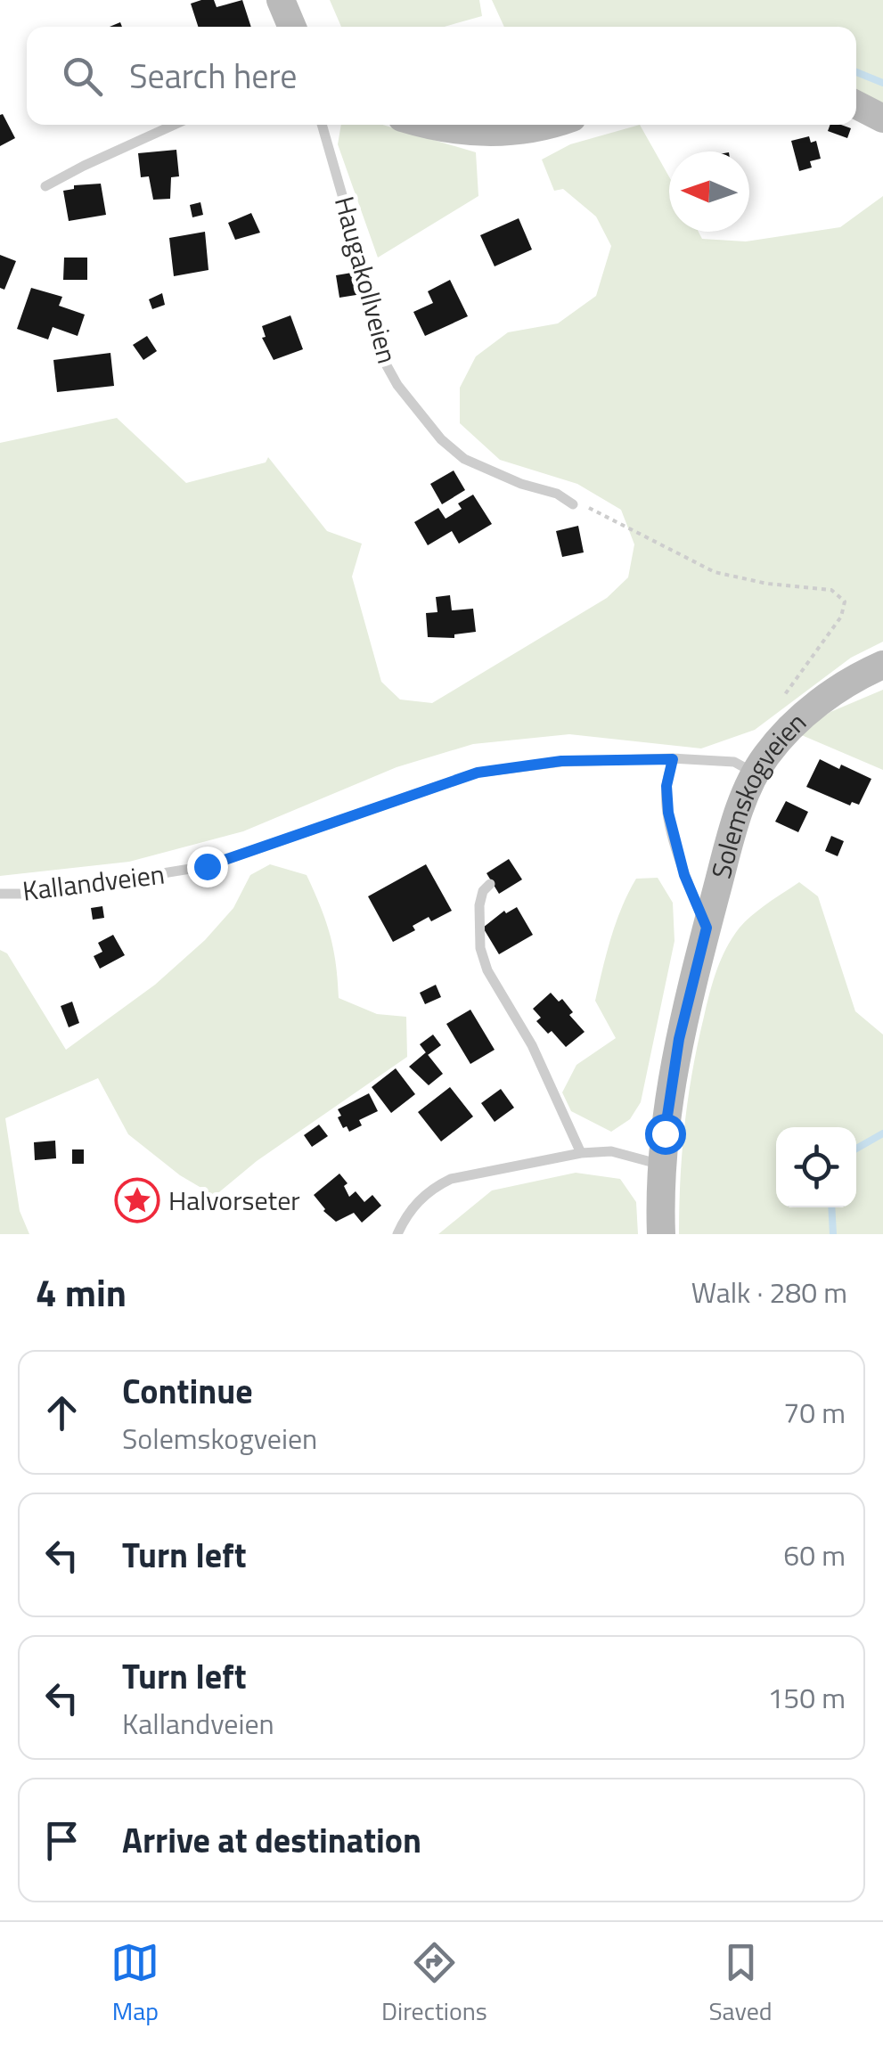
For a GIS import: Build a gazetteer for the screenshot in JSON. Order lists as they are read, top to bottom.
{
  "streets": {
    "street": ["Solemskogveien"],
    "lane": ["Haugakollveien", "Kallandveien"]
  },
  "crossings": [
    ["Solemskogveien", "Kallandveien"]
  ],
  "places": {
    "place": ["Halvorseter"]
  },
  "north": "left",
  "page": {
    "search": "Search here",
    "heading": ["4 min", "Walk · 280 m"],
    "list": [
      ["Continue", "Solemskogveien", "70 m"],
      ["Turn left", "60 m"],
      ["Turn left", "Kallandveien", "150 m"],
      "Arrive at destination"
    ],
    "nav": ["Map", "Directions", "Saved"]
  }
}
